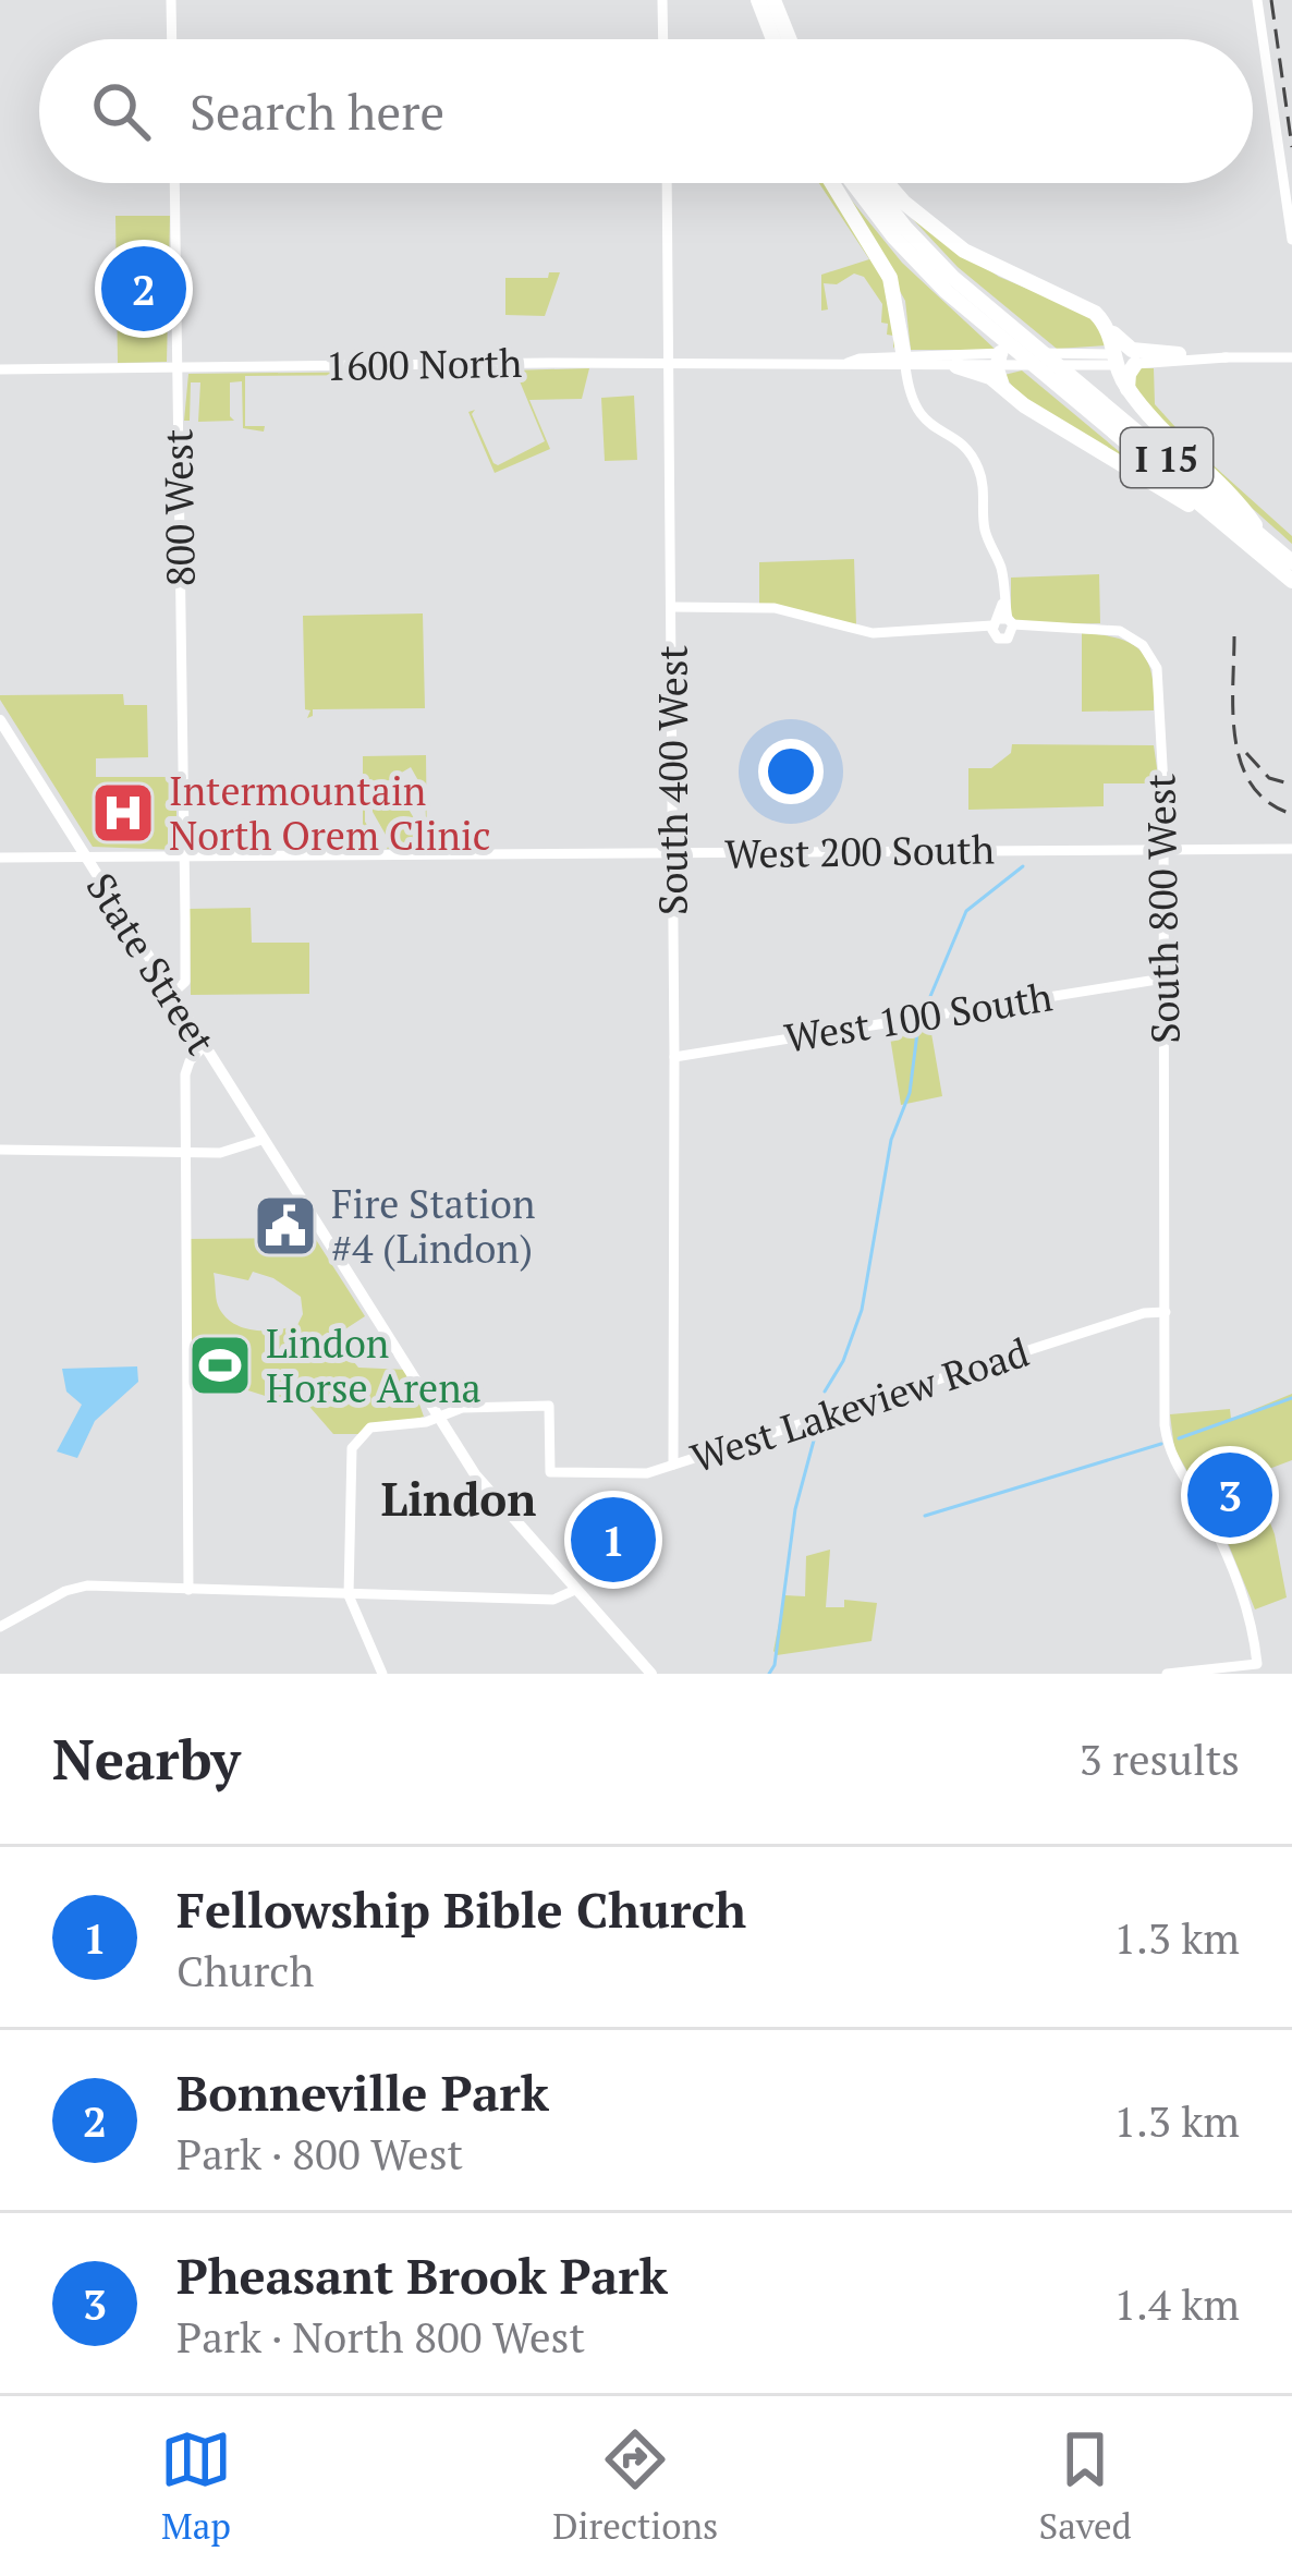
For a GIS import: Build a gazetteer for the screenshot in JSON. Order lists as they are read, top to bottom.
{
  "streets": {
    "highway": ["I 15"],
    "main road": ["State Street"],
    "street": [
      "1600 North",
      "800 West",
      "South 400 West",
      "West 200 South",
      "South 800 West",
      "West 100 South",
      "West Lakeview Road"
    ]
  },
  "crossings": [
    ["1600 North", "I 15"],
    ["1600 North", "800 West"],
    ["1600 North", "South 400 West"],
    ["800 West", "West 200 South"],
    ["800 West", "State Street"],
    ["South 400 West", "West 200 South"],
    ["South 400 West", "West 100 South"],
    ["South 400 West", "West Lakeview Road"],
    ["West 200 South", "South 800 West"],
    ["West 200 South", "State Street"],
    ["South 800 West", "West 100 South"],
    ["South 800 West", "West Lakeview Road"],
    ["State Street", "West Lakeview Road"]
  ],
  "districts": ["Lindon"],
  "places": {
    "hospital": ["Intermountain North Orem Clinic"],
    "public building": ["Fire Station #4 (Lindon)"],
    "sports": ["Lindon Horse Arena"]
  },
  "page": {
    "search": "Search here",
    "pins": ["2", "3", "1"],
    "heading": ["Nearby", "3 results"],
    "list": [
      {
        "mark": "1",
        "name": "Fellowship Bible Church",
        "note": "Church",
        "value": "1.3 km"
      },
      {
        "mark": "2",
        "name": "Bonneville Park",
        "note": "Park · 800 West",
        "value": "1.3 km"
      },
      {
        "mark": "3",
        "name": "Pheasant Brook Park",
        "note": "Park · North 800 West",
        "value": "1.4 km"
      }
    ],
    "nav": ["Map", "Directions", "Saved"]
  }
}
